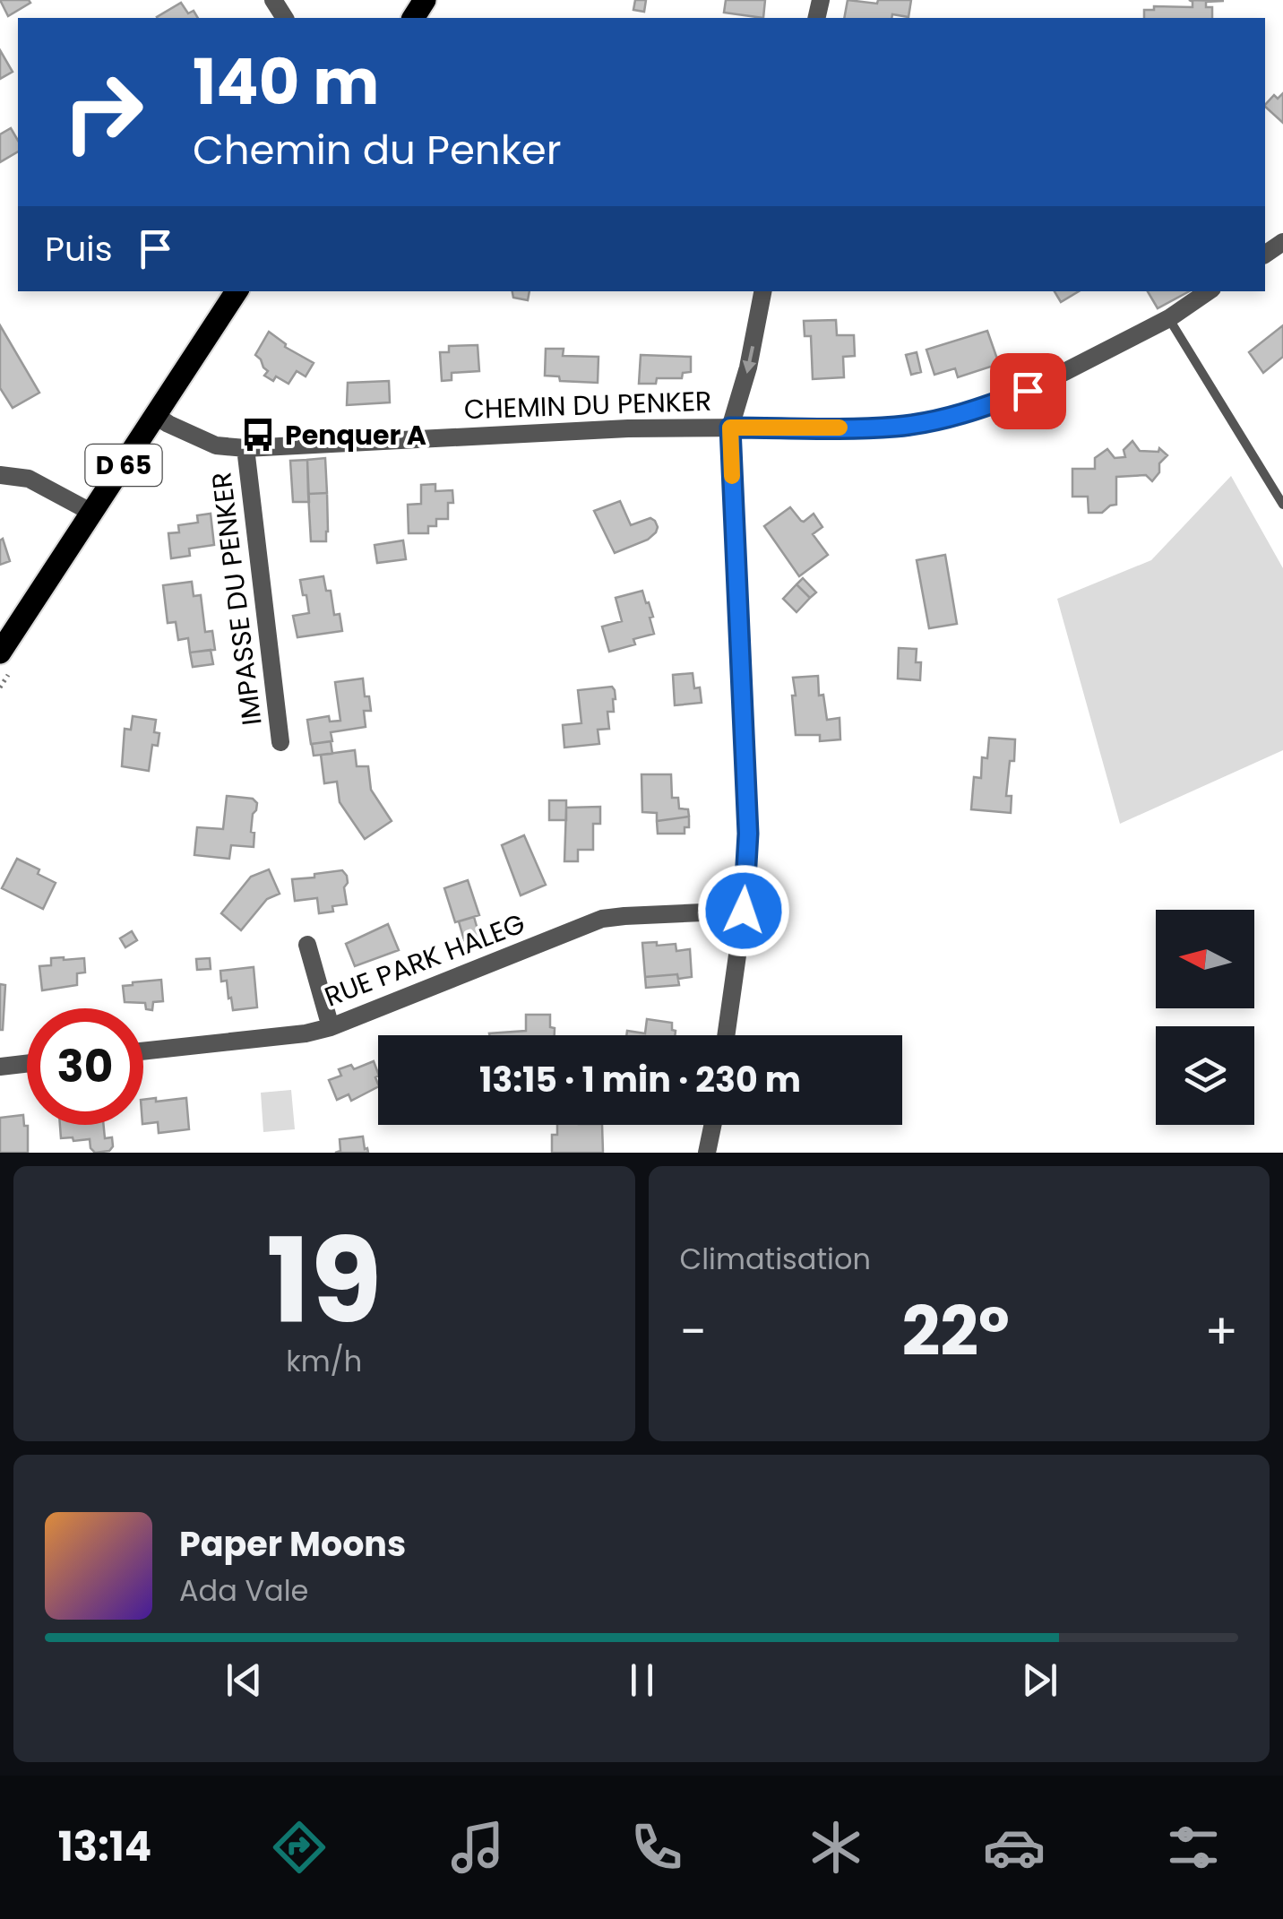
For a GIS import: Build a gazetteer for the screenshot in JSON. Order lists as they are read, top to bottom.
{
  "streets": {
    "main road": ["D 65"],
    "street": ["CHEMIN DU PENKER", "IMPASSE DU PENKER", "RUE PARK HALEG"]
  },
  "crossings": [
    ["CHEMIN DU PENKER", "D 65"],
    ["CHEMIN DU PENKER", "IMPASSE DU PENKER"]
  ],
  "places": {
    "bus stop": ["Penquer A"]
  },
  "north": "left",
  "page": {
    "turn": ["140 m", "Chemin du Penker"],
    "then": "Puis",
    "limit": "30",
    "trip": "13:15 · 1 min · 230 m",
    "tile": [
      ["19", "km/h"],
      "Climatisation"
    ],
    "heat": ["−", "22°", "+"],
    "song": ["Paper Moons", "Ada Vale"],
    "tabs": "13:14"
  }
}
